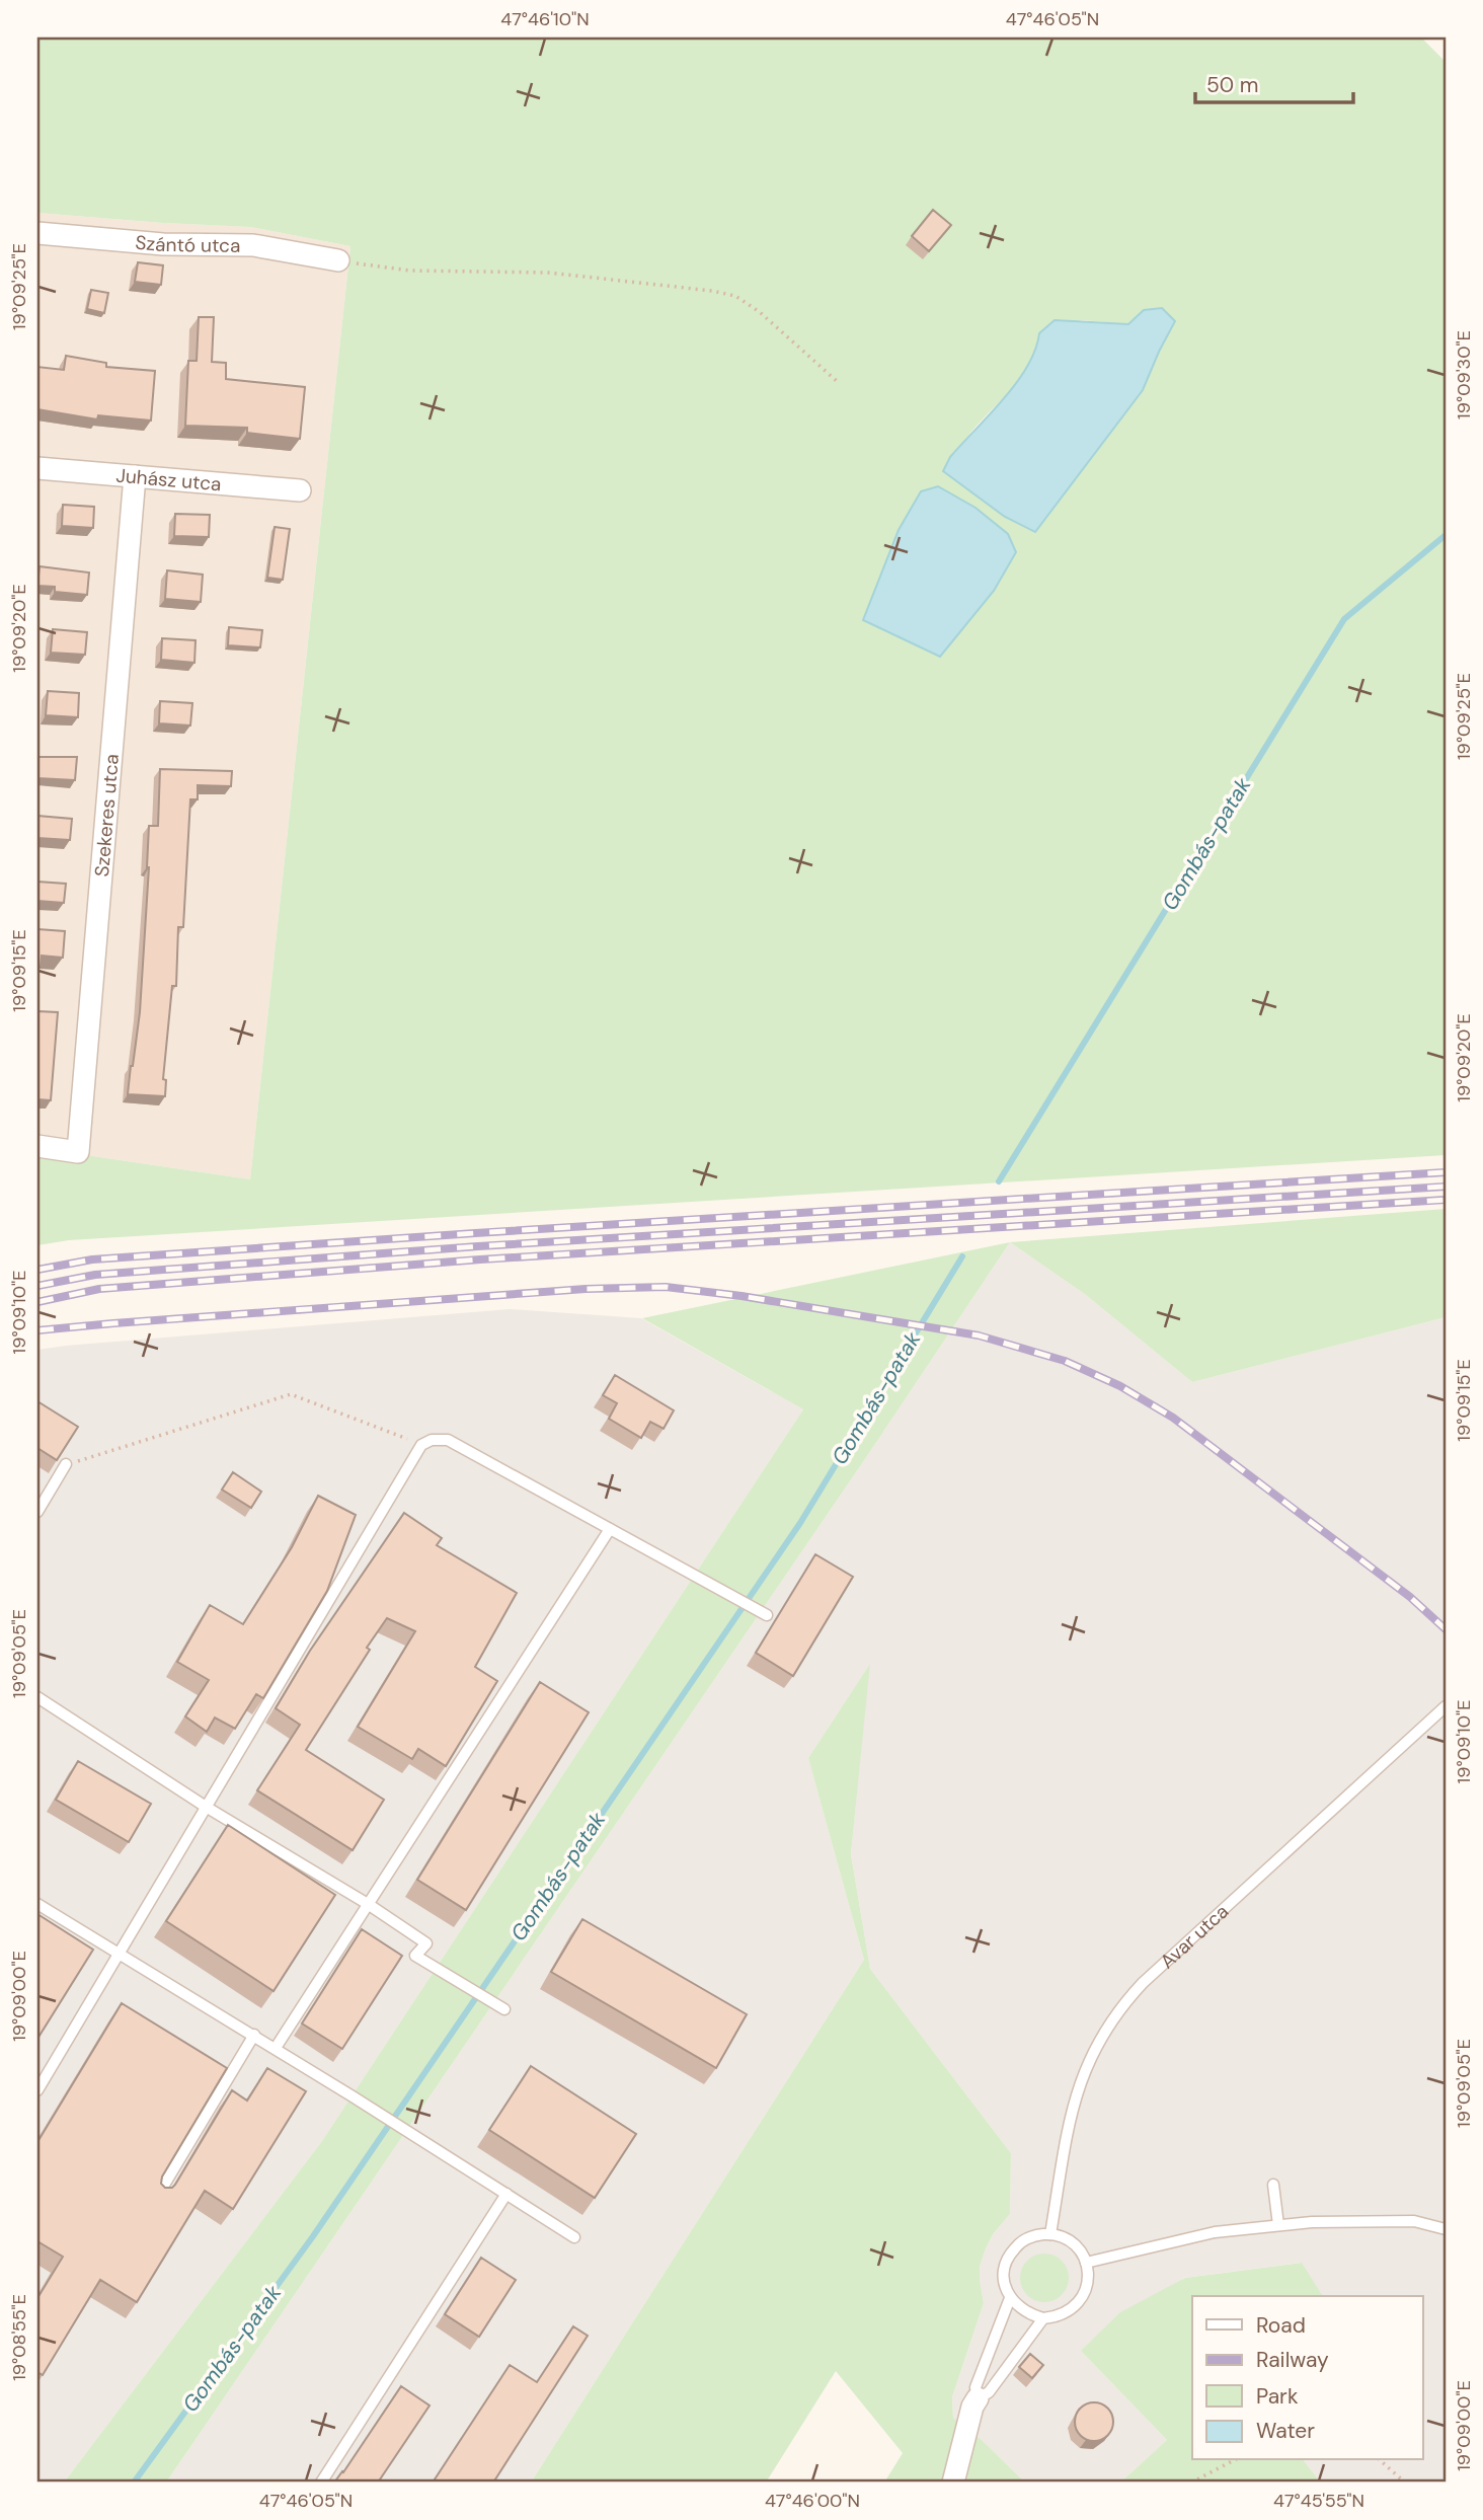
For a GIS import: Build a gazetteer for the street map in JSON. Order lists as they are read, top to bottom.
{
  "streets": {
    "street": ["Szántó utca", "Juhász utca", "Szekeres utca"],
    "lane": ["Avar utca"]
  },
  "crossings": [
    ["Juhász utca", "Szekeres utca"]
  ],
  "water": ["Gombás-patak"],
  "legend": [
    "Road",
    "Railway",
    "Park",
    "Water"
  ],
  "scale_bar": "50 m",
  "coordinates": [
    "47°46'10\"N",
    "47°46'05\"N",
    "19°09'25\"E",
    "19°09'30\"E",
    "19°09'20\"E",
    "19°09'15\"E",
    "19°09'10\"E",
    "19°09'05\"E",
    "19°09'00\"E",
    "19°08'55\"E",
    "47°46'00\"N",
    "47°45'55\"N"
  ]
}
